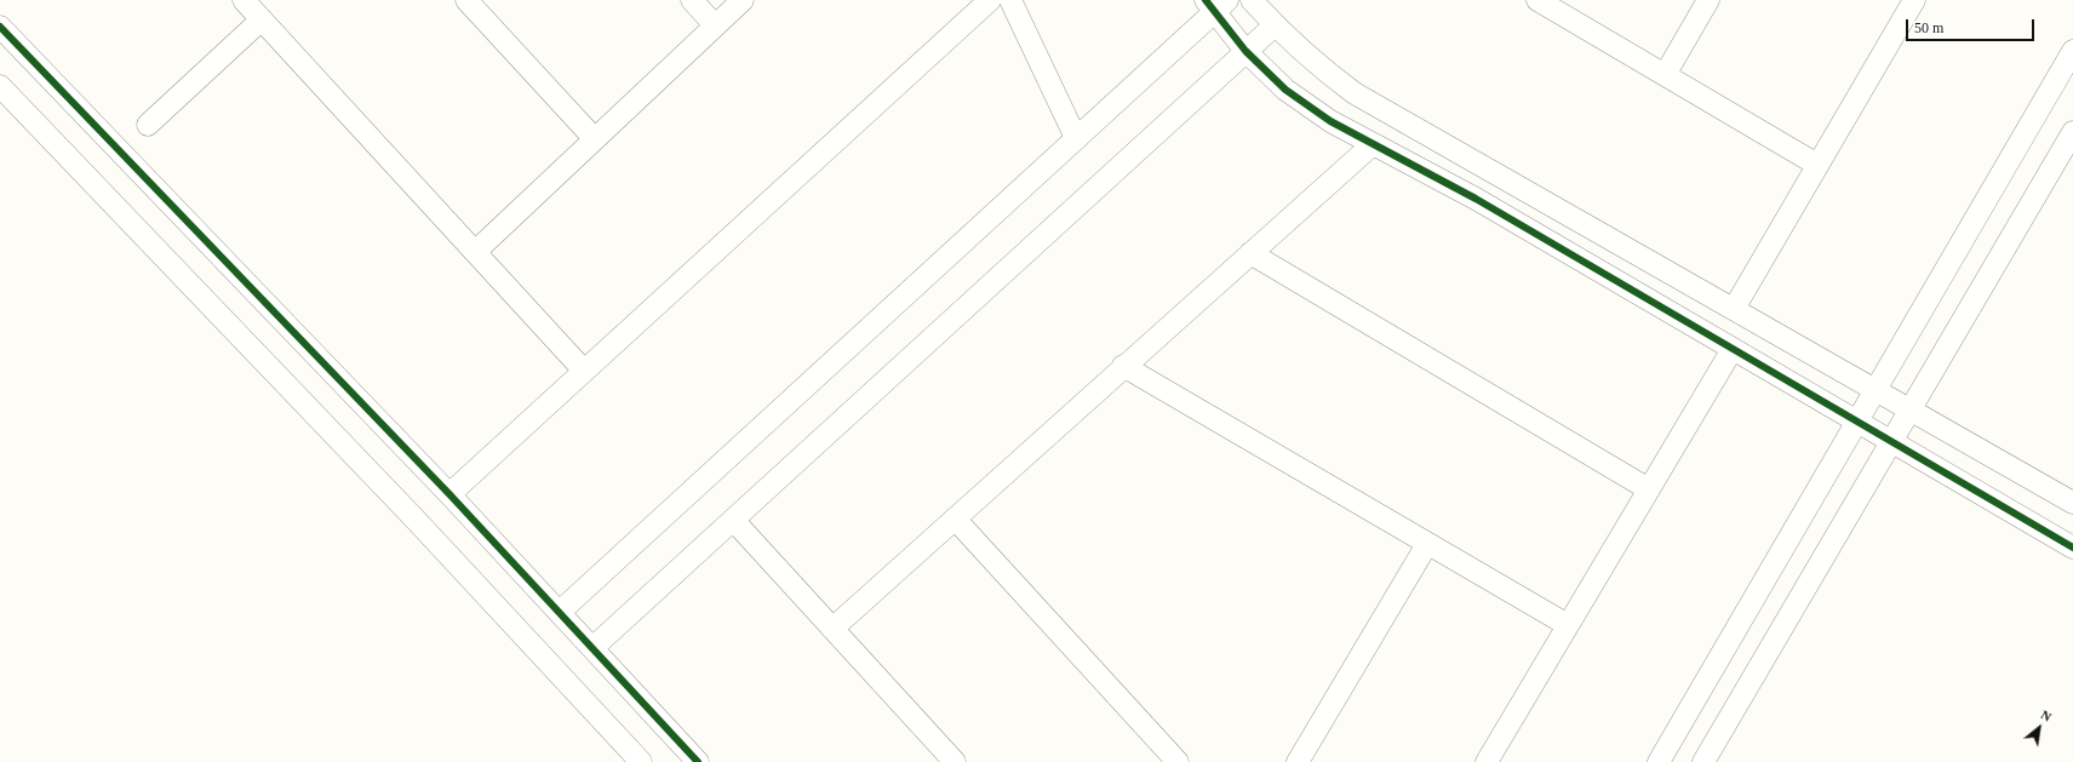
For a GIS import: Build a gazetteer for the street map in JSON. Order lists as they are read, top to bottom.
{
  "scale_bar": "50 m",
  "north": "top right"
}
